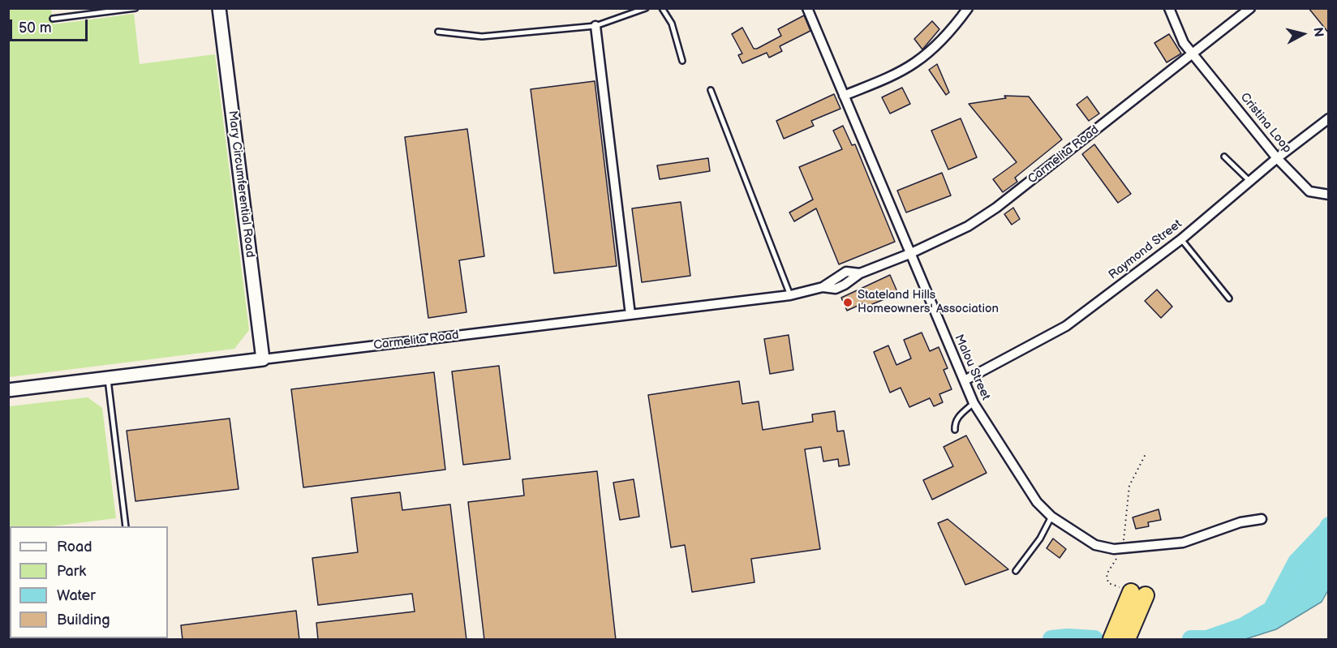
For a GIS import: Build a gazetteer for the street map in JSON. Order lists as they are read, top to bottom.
{
  "streets": {
    "street": [
      "Cristina Loop",
      "Carmelita Road",
      "Mary Circumferential Road",
      "Raymond Street",
      "Malou Street"
    ]
  },
  "crossings": [
    ["Cristina Loop", "Carmelita Road"],
    ["Cristina Loop", "Raymond Street"],
    ["Carmelita Road", "Mary Circumferential Road"],
    ["Carmelita Road", "Malou Street"],
    ["Raymond Street", "Malou Street"]
  ],
  "places": ["Stateland Hills Homeowners' Association"],
  "legend": [
    "Road",
    "Park",
    "Water",
    "Building"
  ],
  "scale_bar": "50 m",
  "north": "right"
}
